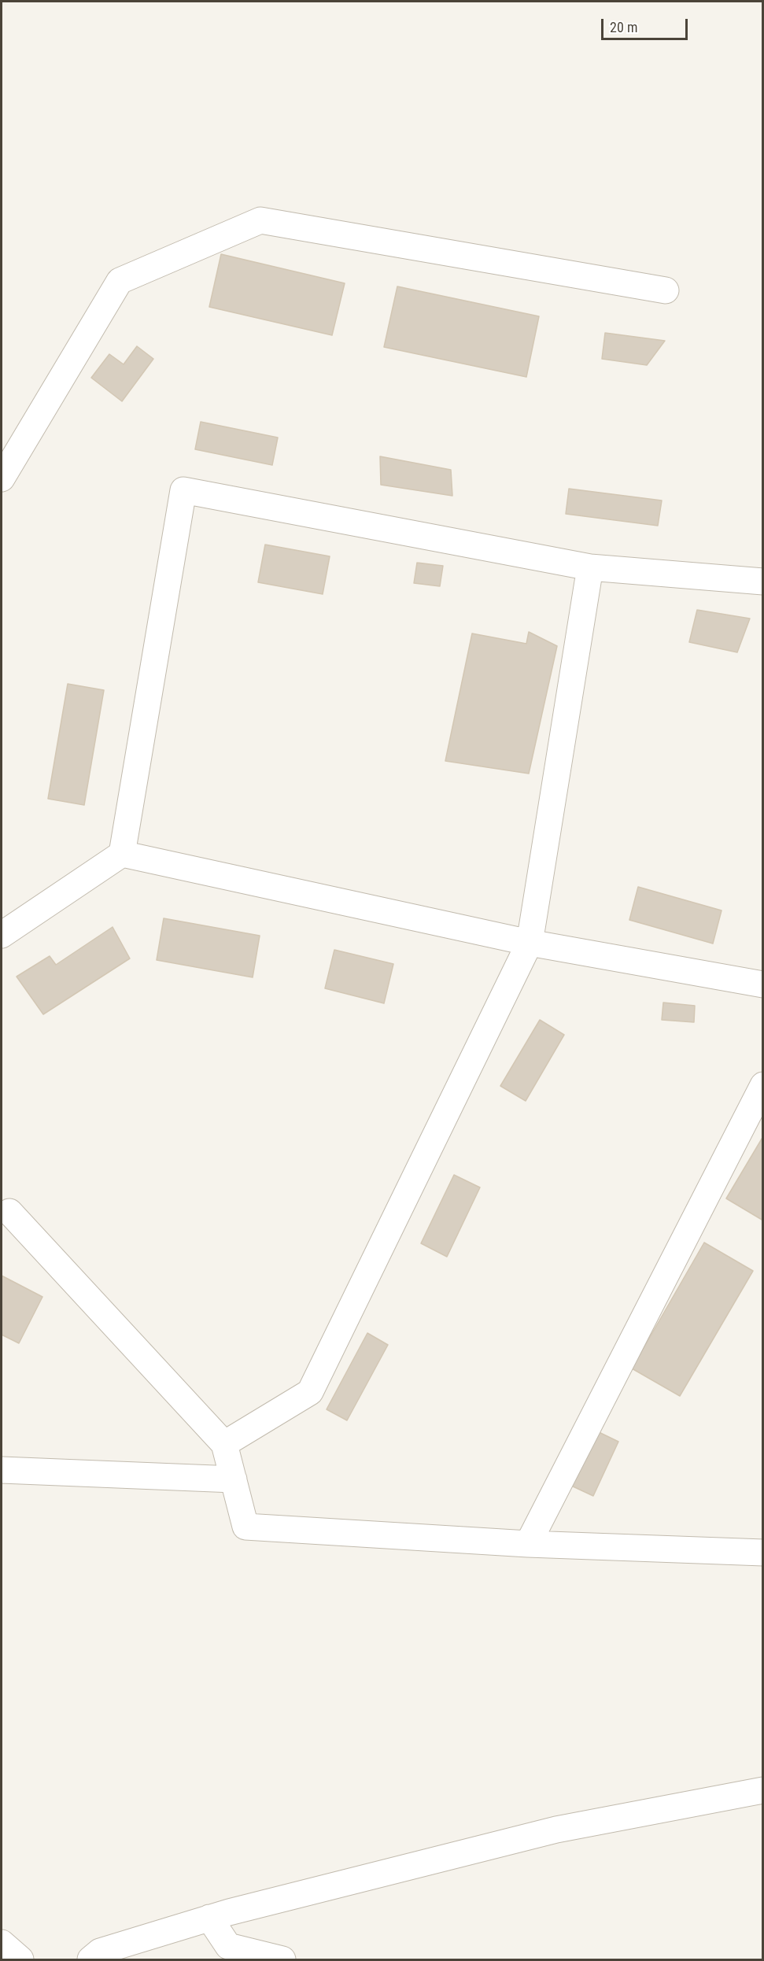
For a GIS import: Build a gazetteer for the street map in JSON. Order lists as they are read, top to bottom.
{
  "scale_bar": "20 m"
}
